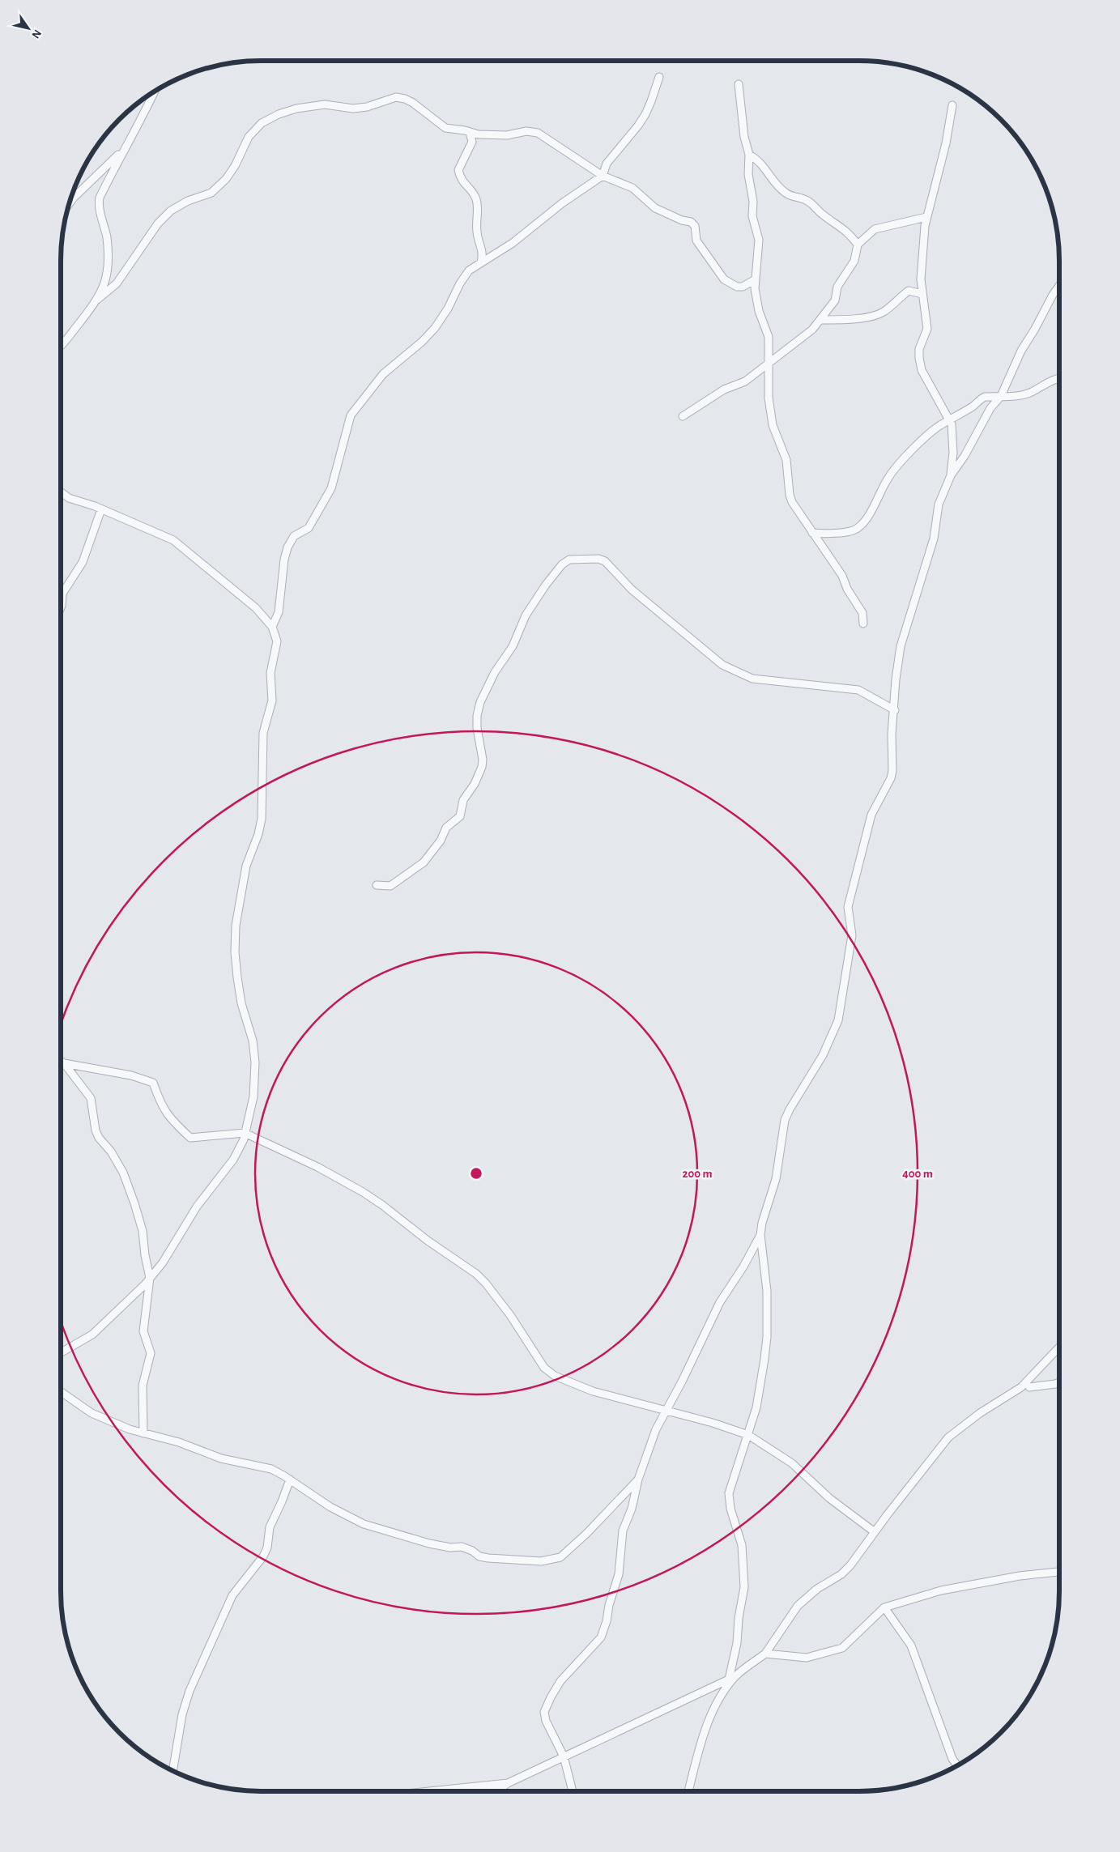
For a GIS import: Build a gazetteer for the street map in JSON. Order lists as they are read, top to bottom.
{
  "north": "bottom right",
  "rings": ["200 m", "400 m"]
}
